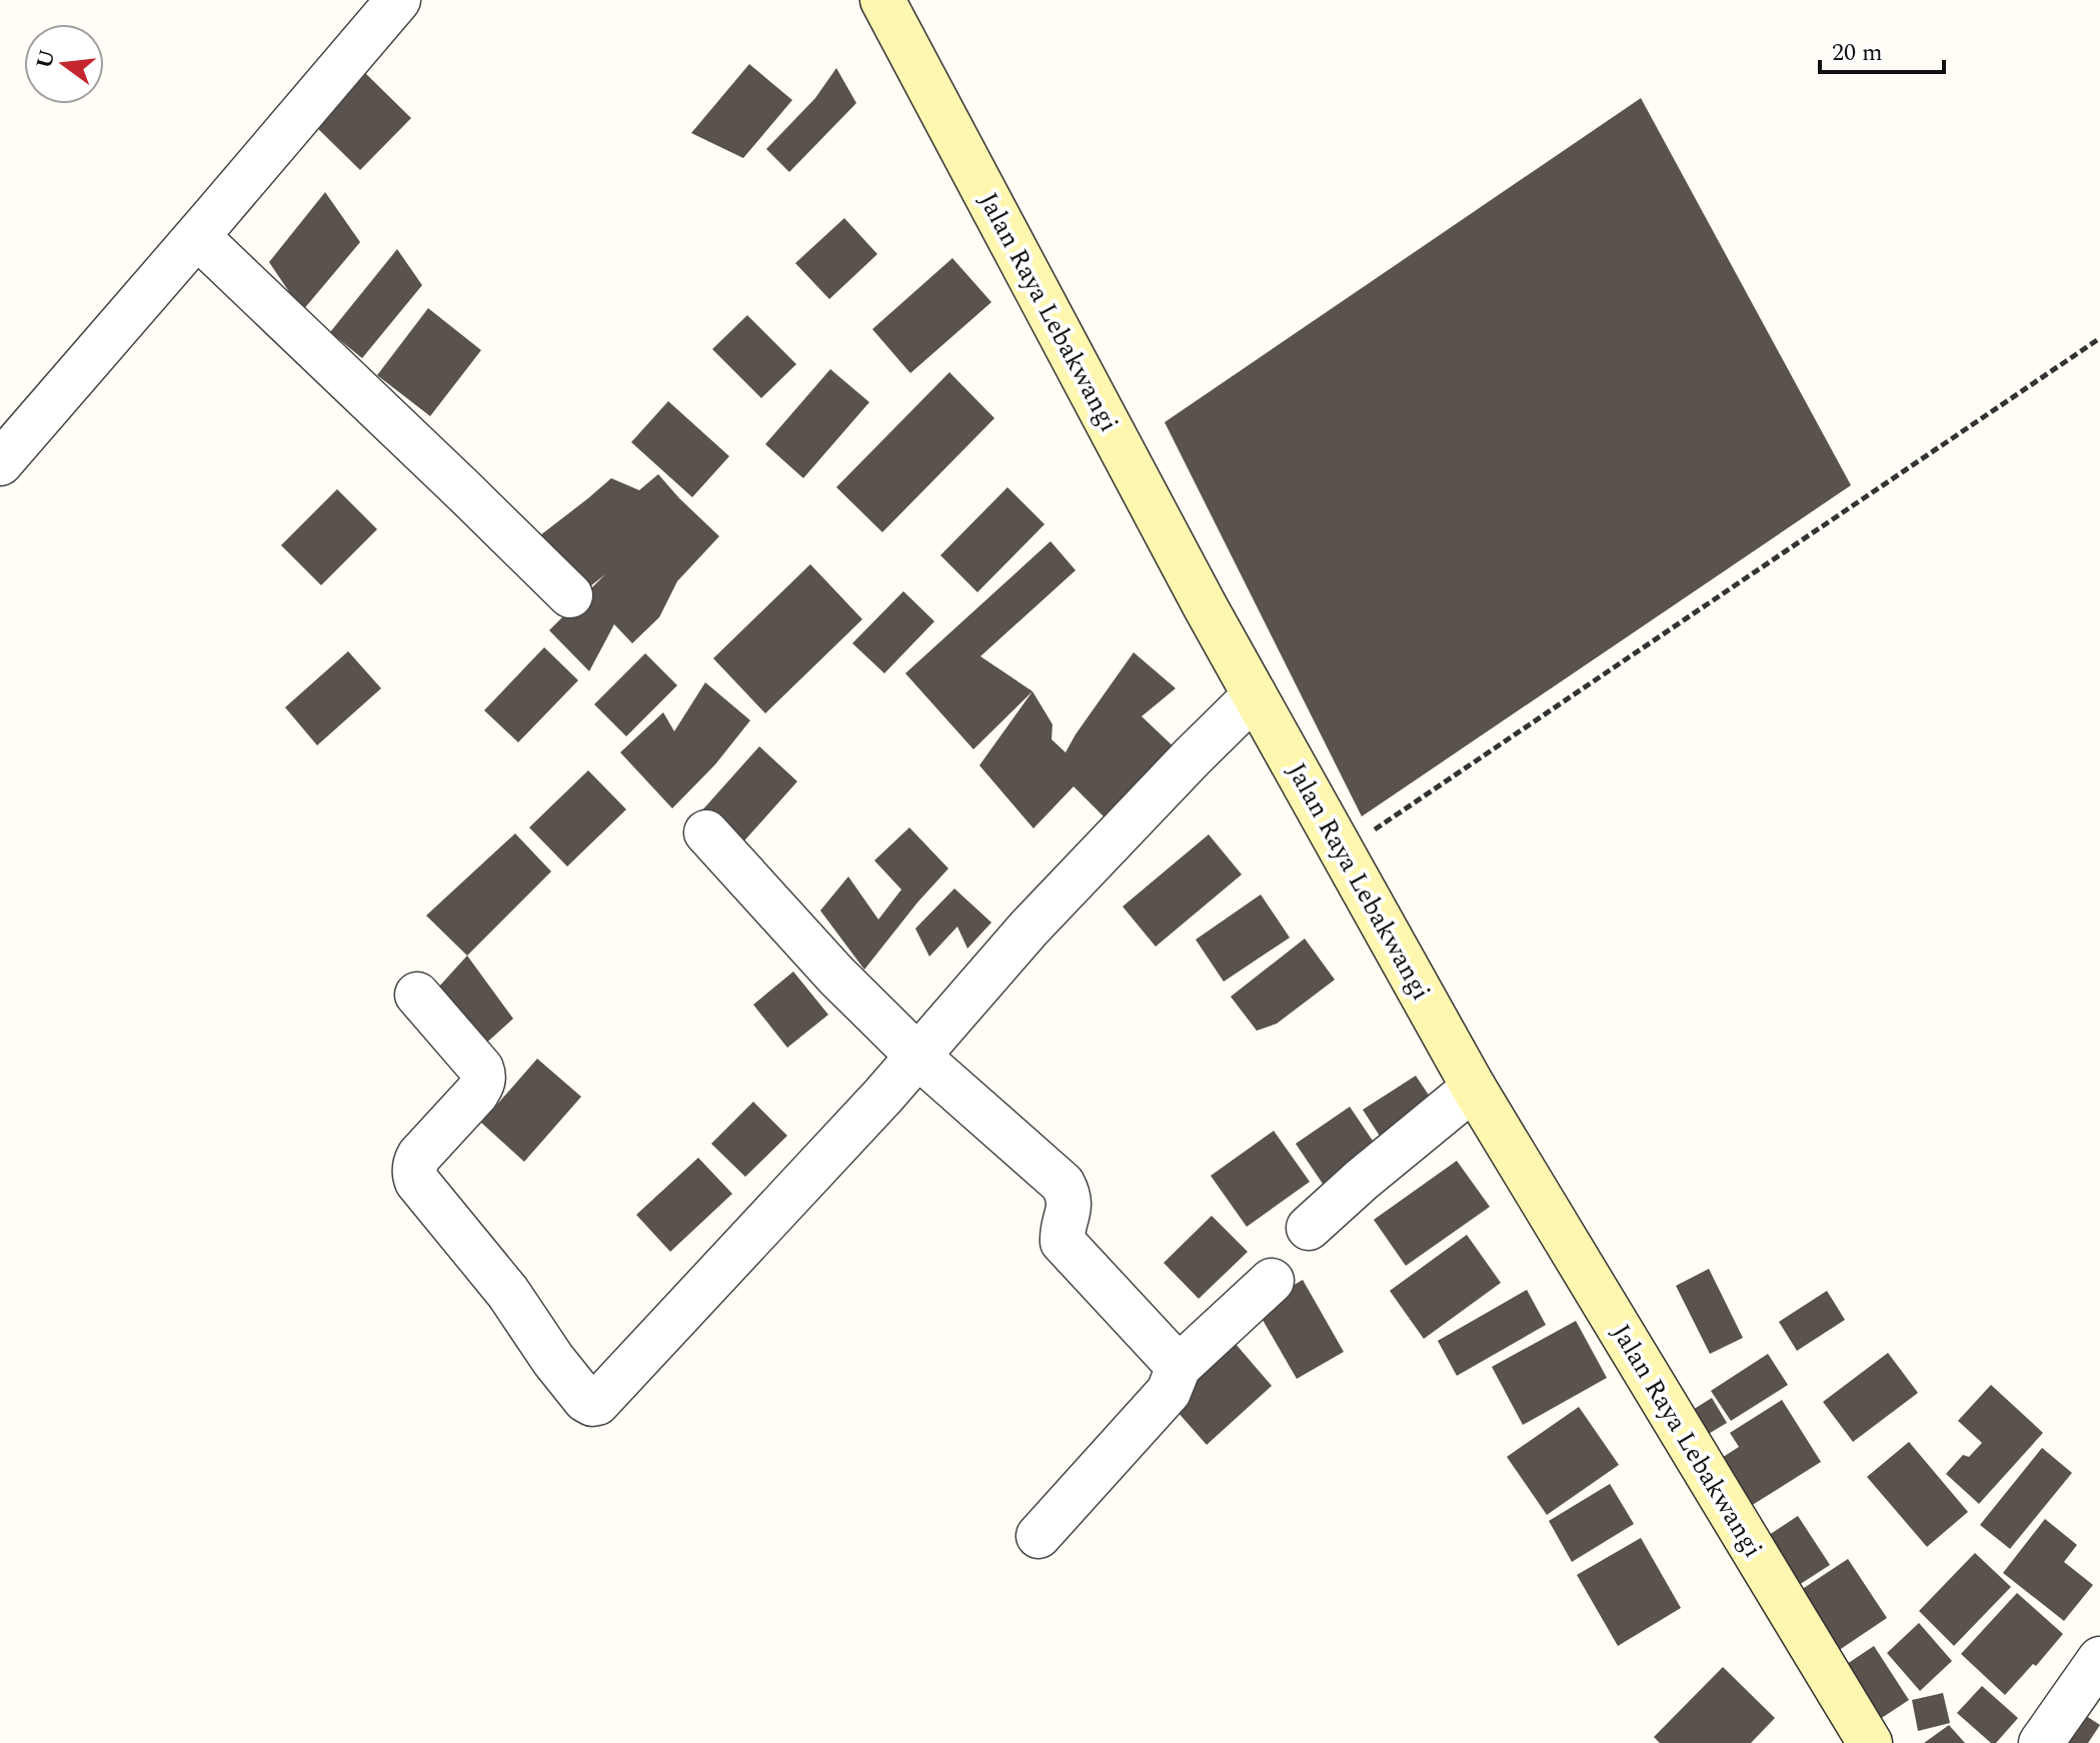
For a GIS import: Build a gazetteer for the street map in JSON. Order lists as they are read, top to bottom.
{
  "streets": {
    "main road": ["Jalan Raya Lebakwangi"]
  },
  "scale_bar": "20 m",
  "north": "left"
}
